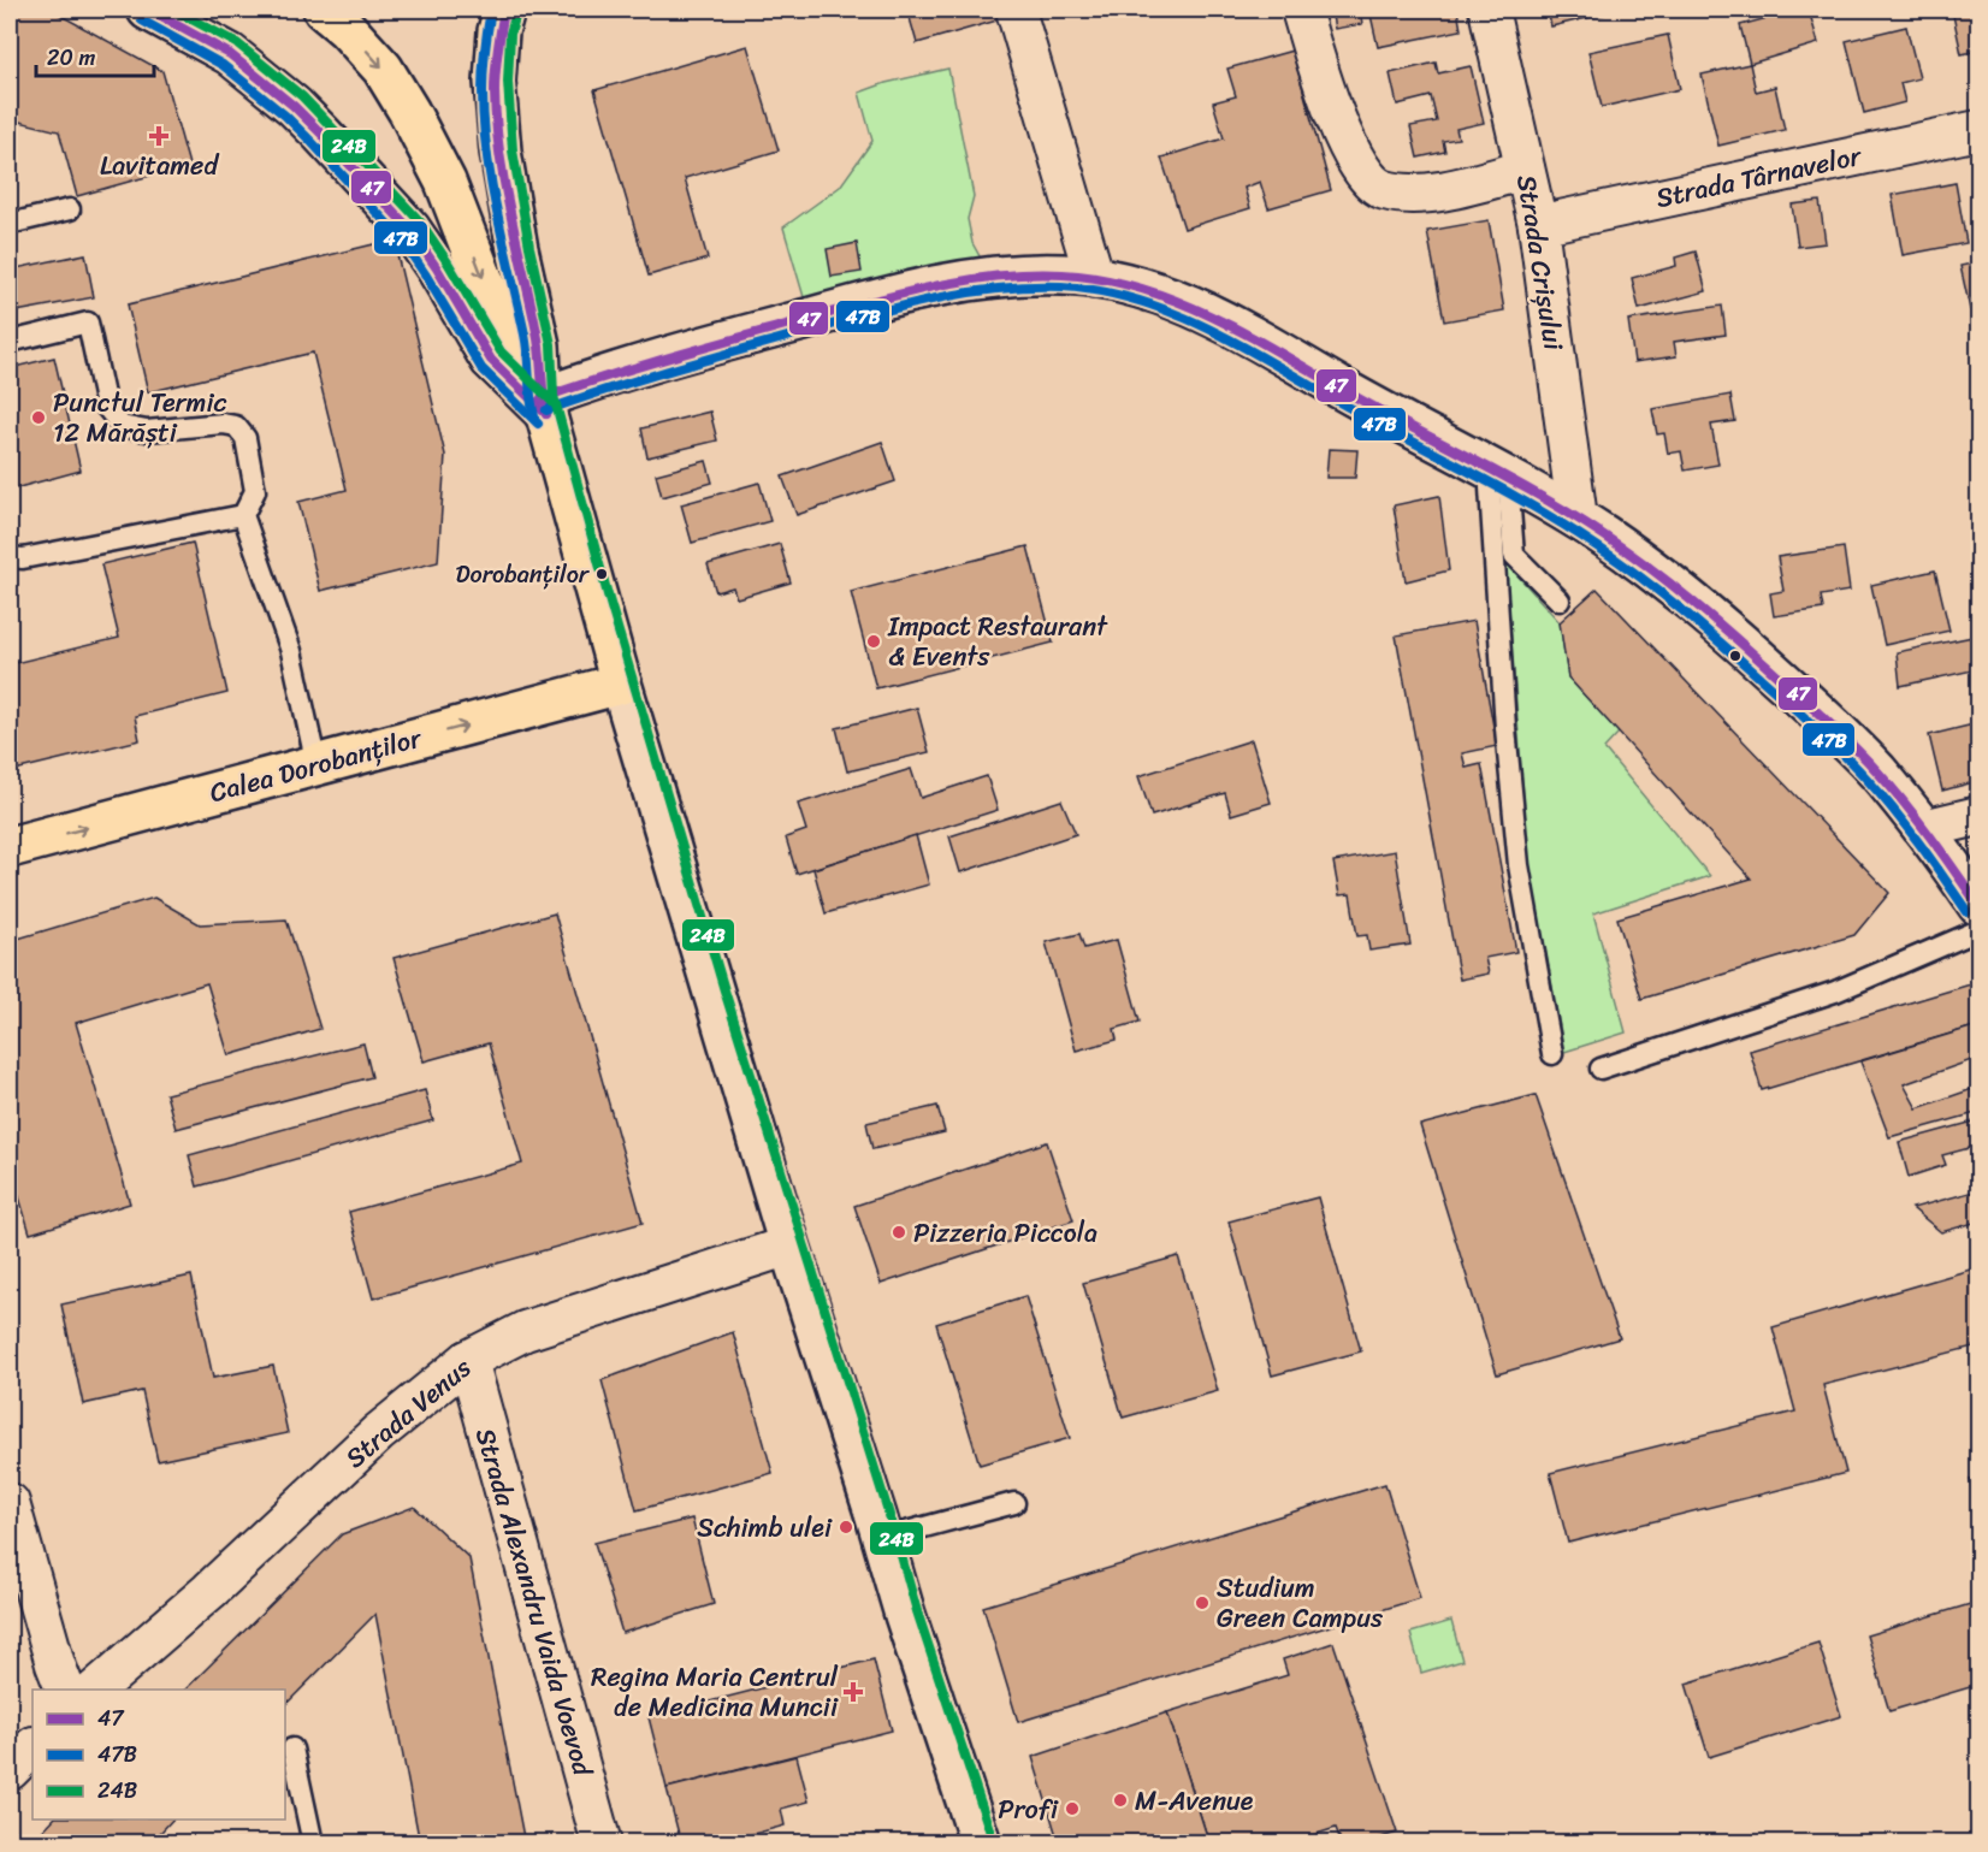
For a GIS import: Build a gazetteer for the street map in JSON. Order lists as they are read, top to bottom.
{
  "streets": {
    "main road": ["Calea Dorobanților"],
    "street": [
      "Strada Târnavelor",
      "Strada Crișului",
      "Strada Venus",
      "Strada Alexandru Vaida Voevod"
    ]
  },
  "crossings": [
    ["Strada Târnavelor", "Strada Crișului"],
    ["Strada Venus", "Strada Alexandru Vaida Voevod"]
  ],
  "one_way": ["Calea Dorobanților"],
  "places": {
    "health": ["Lavitamed", "Regina Maria Centrul de Medicina Muncii"],
    "other": [
      "Punctul Termic 12 Mărăști",
      "Dorobanților",
      "Impact Restaurant & Events",
      "Pizzeria Piccola",
      "Schimb ulei",
      "Studium Green Campus",
      "M-Avenue",
      "Profi"
    ]
  },
  "lines": ["transit line 47", "transit line 47B", "transit line 24B"],
  "legend": ["47", "47B", "24B"],
  "scale_bar": "20 m"
}
